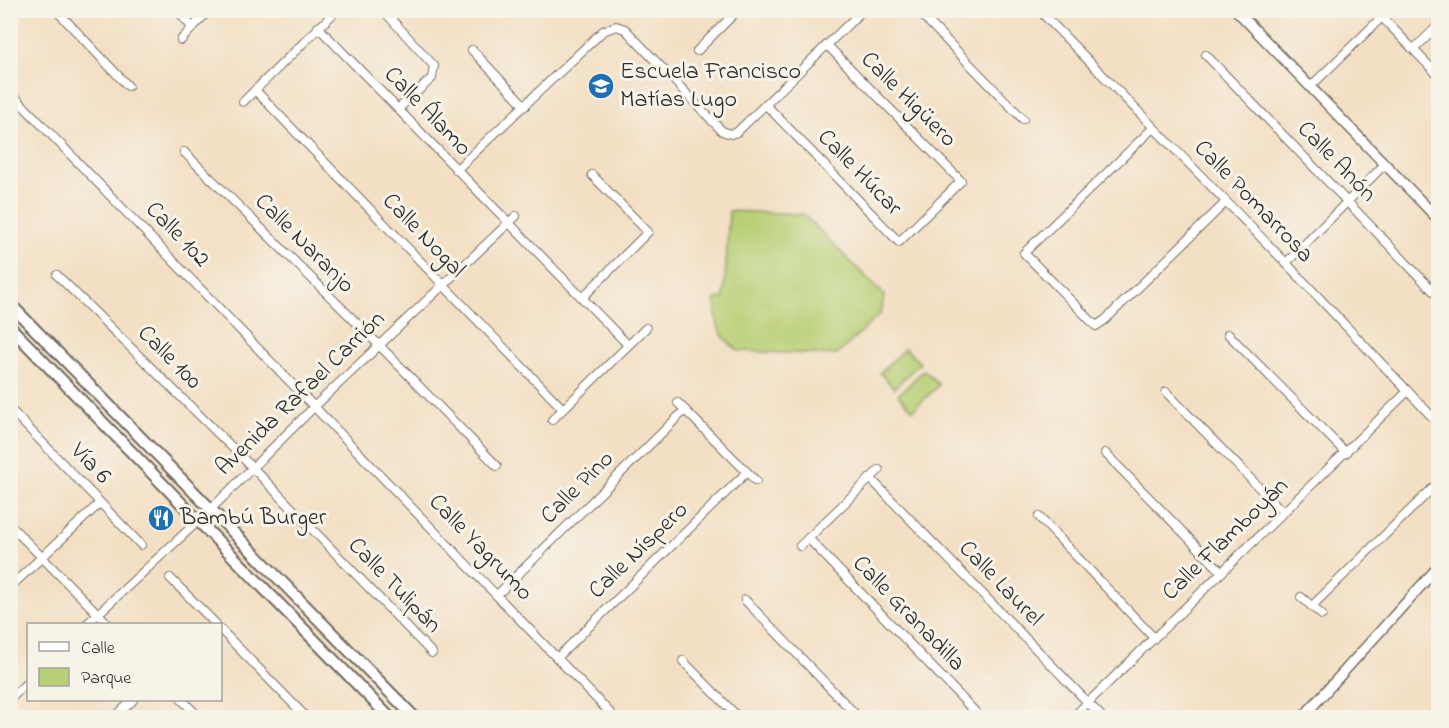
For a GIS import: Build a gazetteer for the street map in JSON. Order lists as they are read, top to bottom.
{
  "streets": {
    "street": [
      "Calle Higüero",
      "Calle Álamo",
      "Calle Anón",
      "Calle Húcar",
      "Calle Pomarrosa",
      "Calle 102",
      "Calle Nogal",
      "Calle Naranjo",
      "Calle 100",
      "Avenida Rafael Carrión",
      "Vía 6",
      "Calle Pino",
      "Calle Flamboyán",
      "Calle Yagrumo",
      "Calle Níspero",
      "Calle Laurel",
      "Calle Tulipán",
      "Calle Granadilla"
    ]
  },
  "crossings": [
    ["Calle Higüero", "Calle Húcar"],
    ["Calle Álamo", "Avenida Rafael Carrión"],
    ["Calle Pomarrosa", "Calle Flamboyán"],
    ["Calle 102", "Avenida Rafael Carrión"],
    ["Calle 102", "Calle Yagrumo"],
    ["Calle Nogal", "Avenida Rafael Carrión"],
    ["Calle Naranjo", "Avenida Rafael Carrión"],
    ["Calle 100", "Avenida Rafael Carrión"],
    ["Calle 100", "Calle Tulipán"],
    ["Avenida Rafael Carrión", "Calle Yagrumo"],
    ["Avenida Rafael Carrión", "Calle Tulipán"],
    ["Calle Pino", "Calle Yagrumo"],
    ["Calle Flamboyán", "Calle Laurel"],
    ["Calle Yagrumo", "Calle Níspero"]
  ],
  "places": {
    "school or university": ["Escuela Francisco Matías Lugo"],
    "restaurant": ["Bambú Burger"]
  },
  "legend": ["Calle", "Parque"]
}
